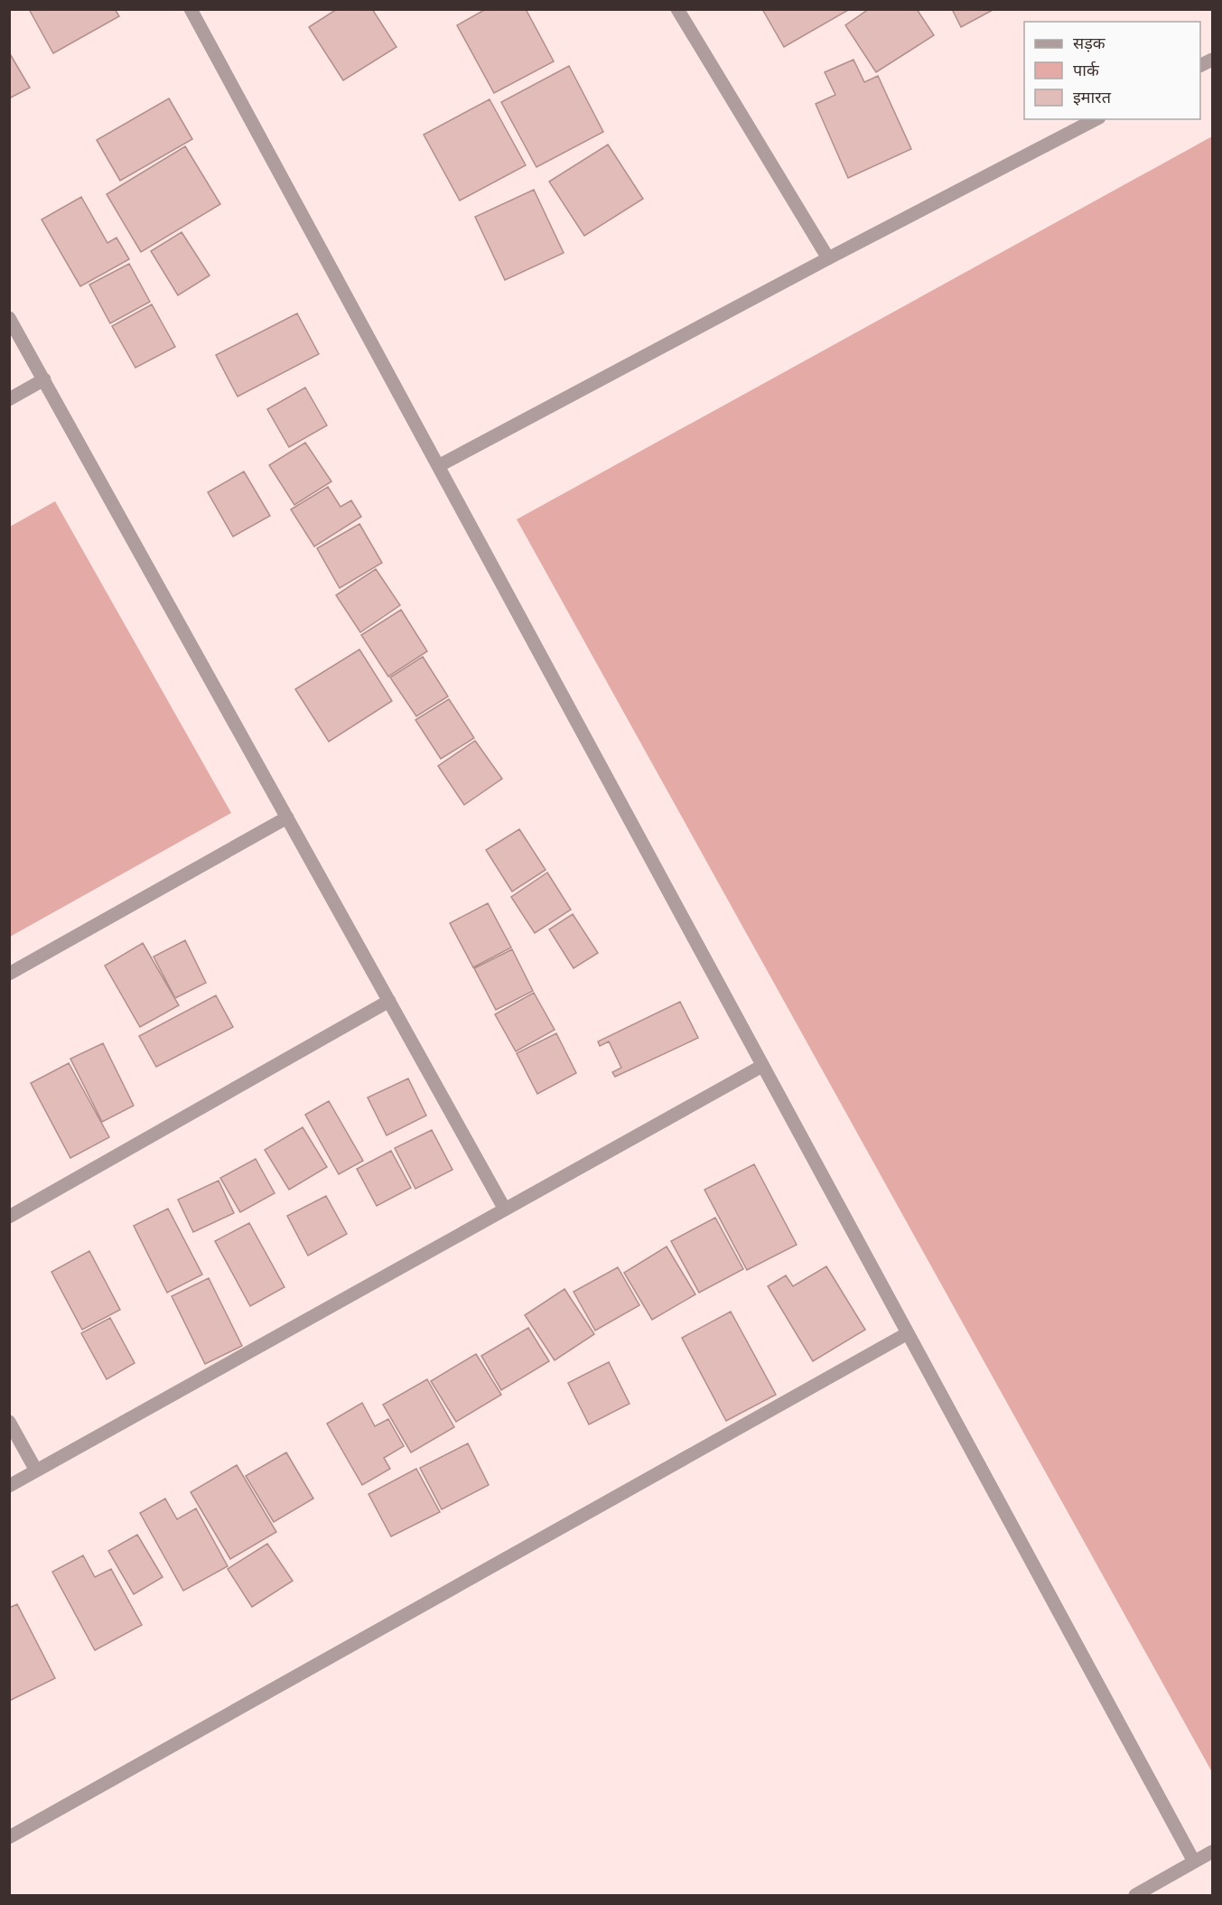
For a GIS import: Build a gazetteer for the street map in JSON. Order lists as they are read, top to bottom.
{
  "legend": ["सड़क", "पार्क", "इमारत"]
}
